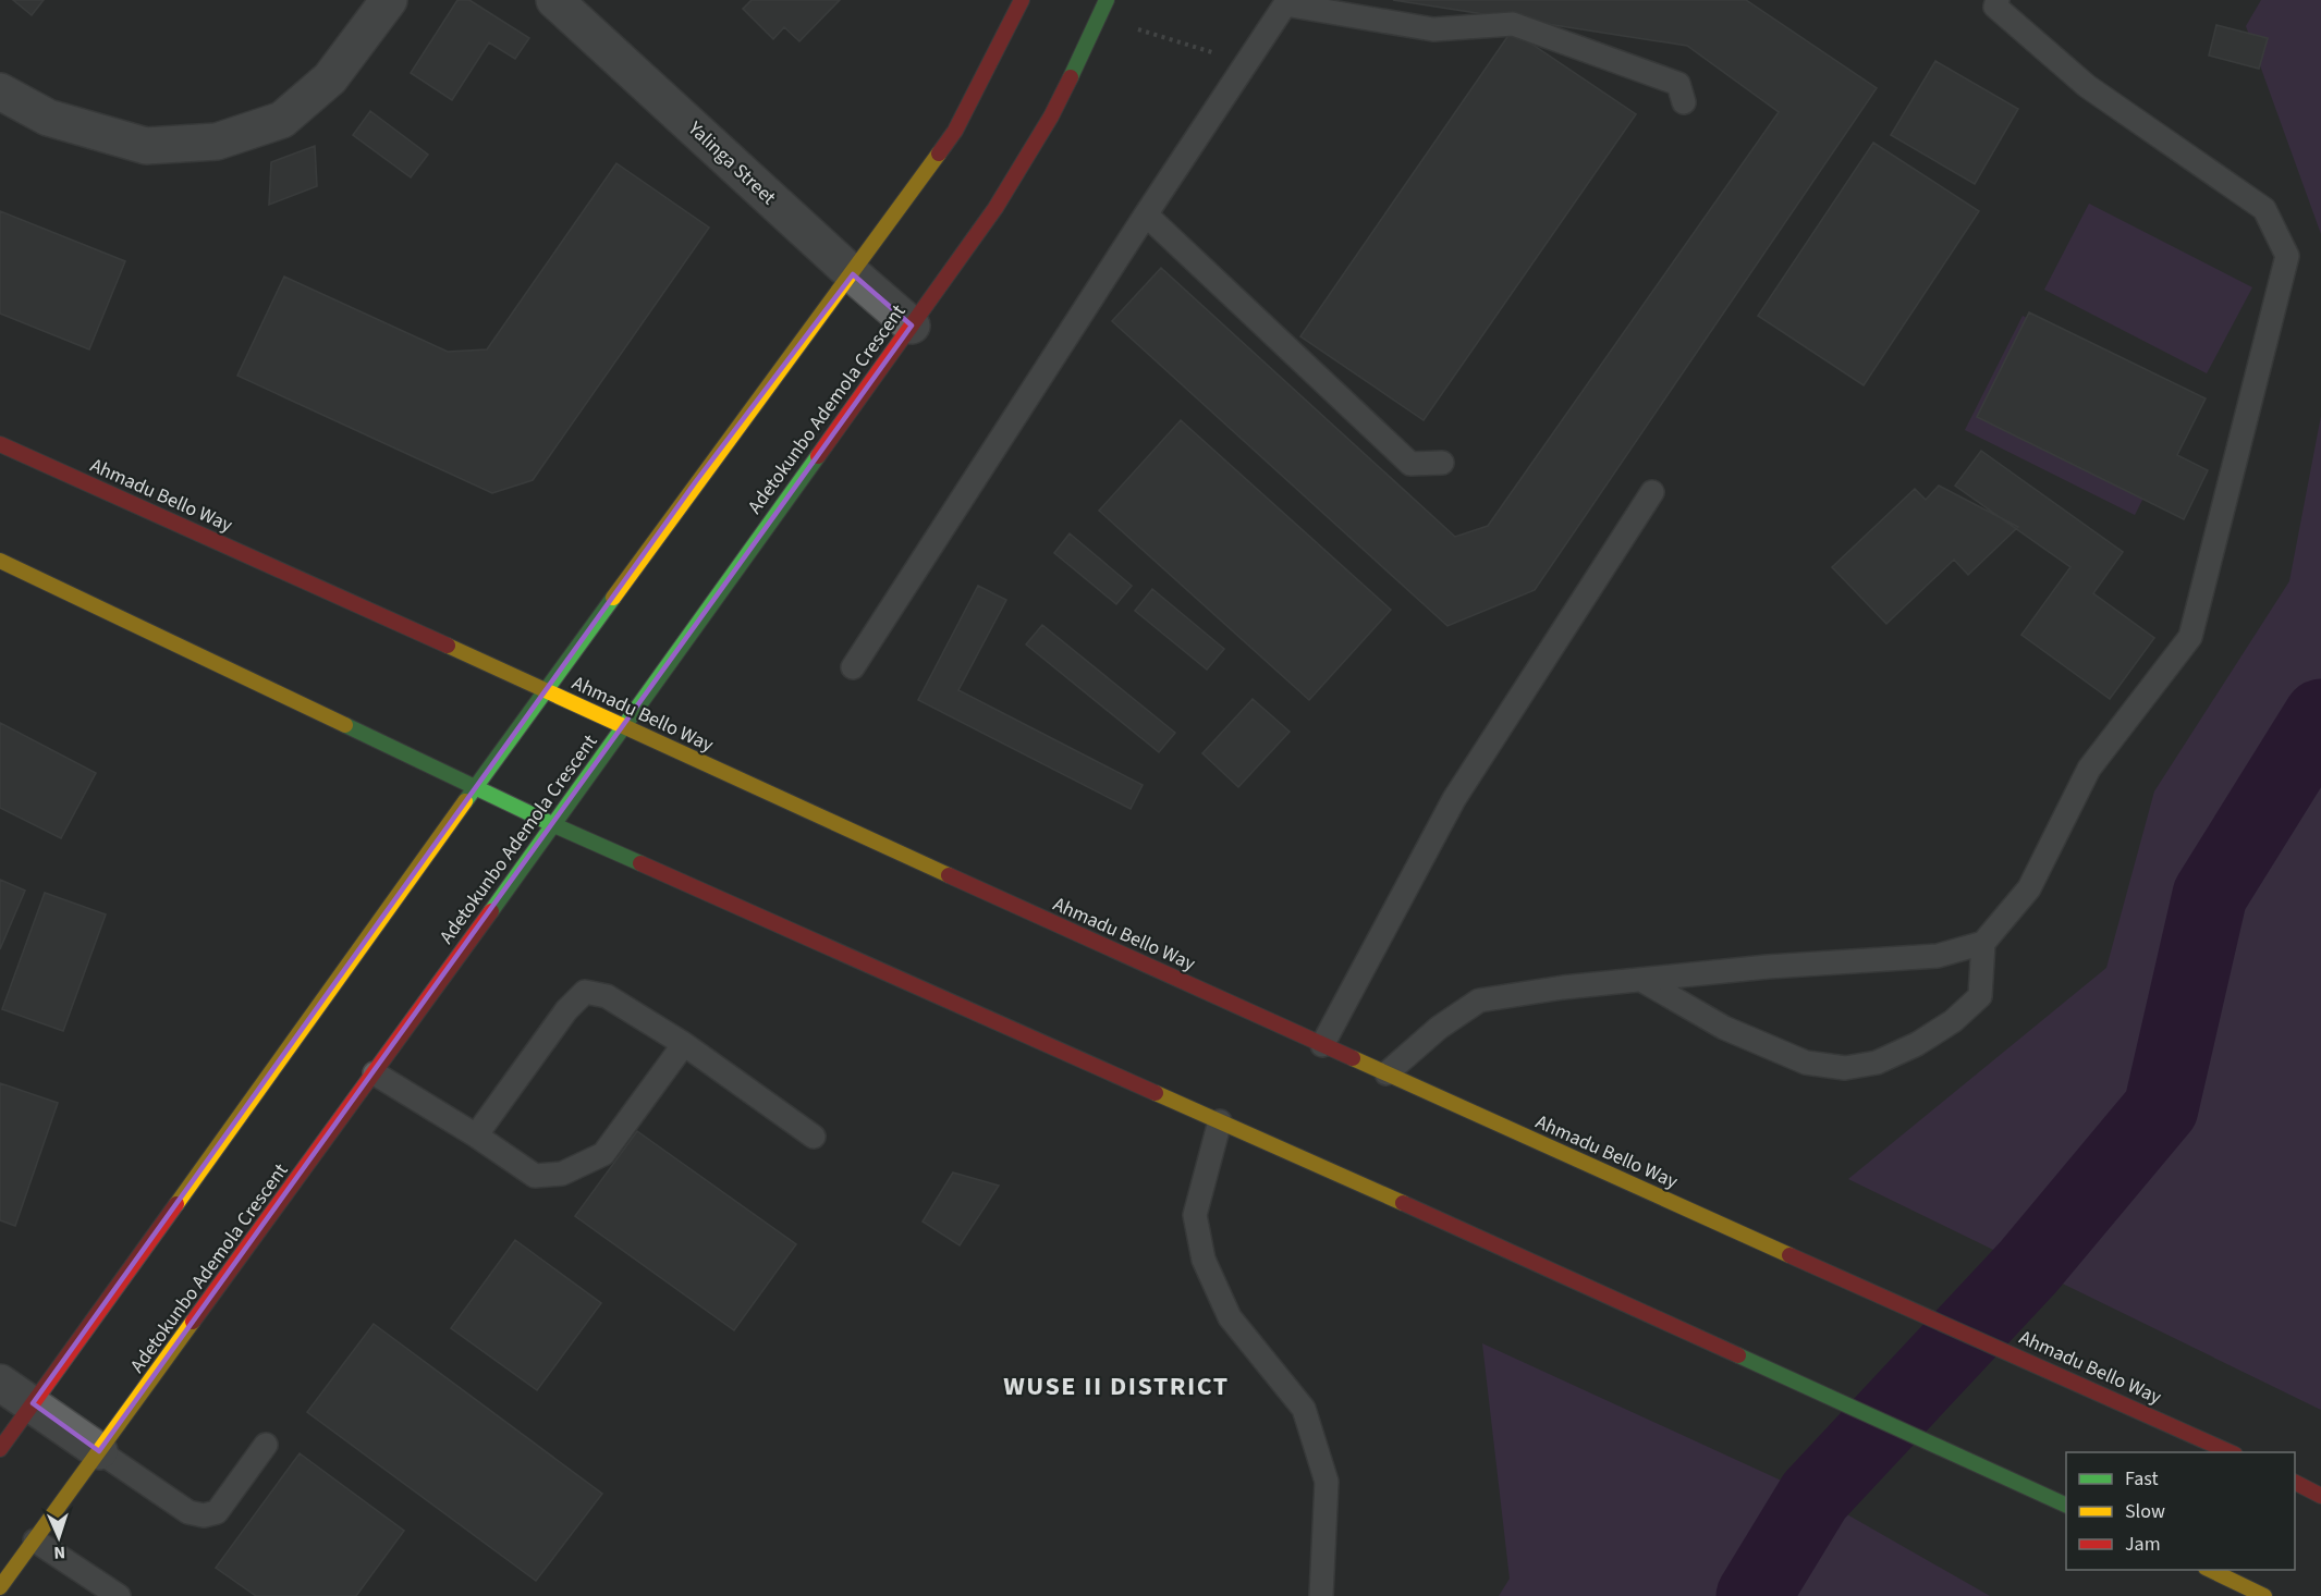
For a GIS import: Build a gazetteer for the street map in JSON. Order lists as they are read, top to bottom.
{
  "streets": {
    "main road": ["Adetokunbo Ademola Crescent", "Ahmadu Bello Way"],
    "street": ["Yalinga Street"]
  },
  "crossings": [
    ["Yalinga Street", "Adetokunbo Ademola Crescent"],
    ["Adetokunbo Ademola Crescent", "Ahmadu Bello Way"]
  ],
  "districts": ["WUSE II DISTRICT"],
  "legend": ["Fast", "Slow", "Jam"],
  "north": "bottom"
}
